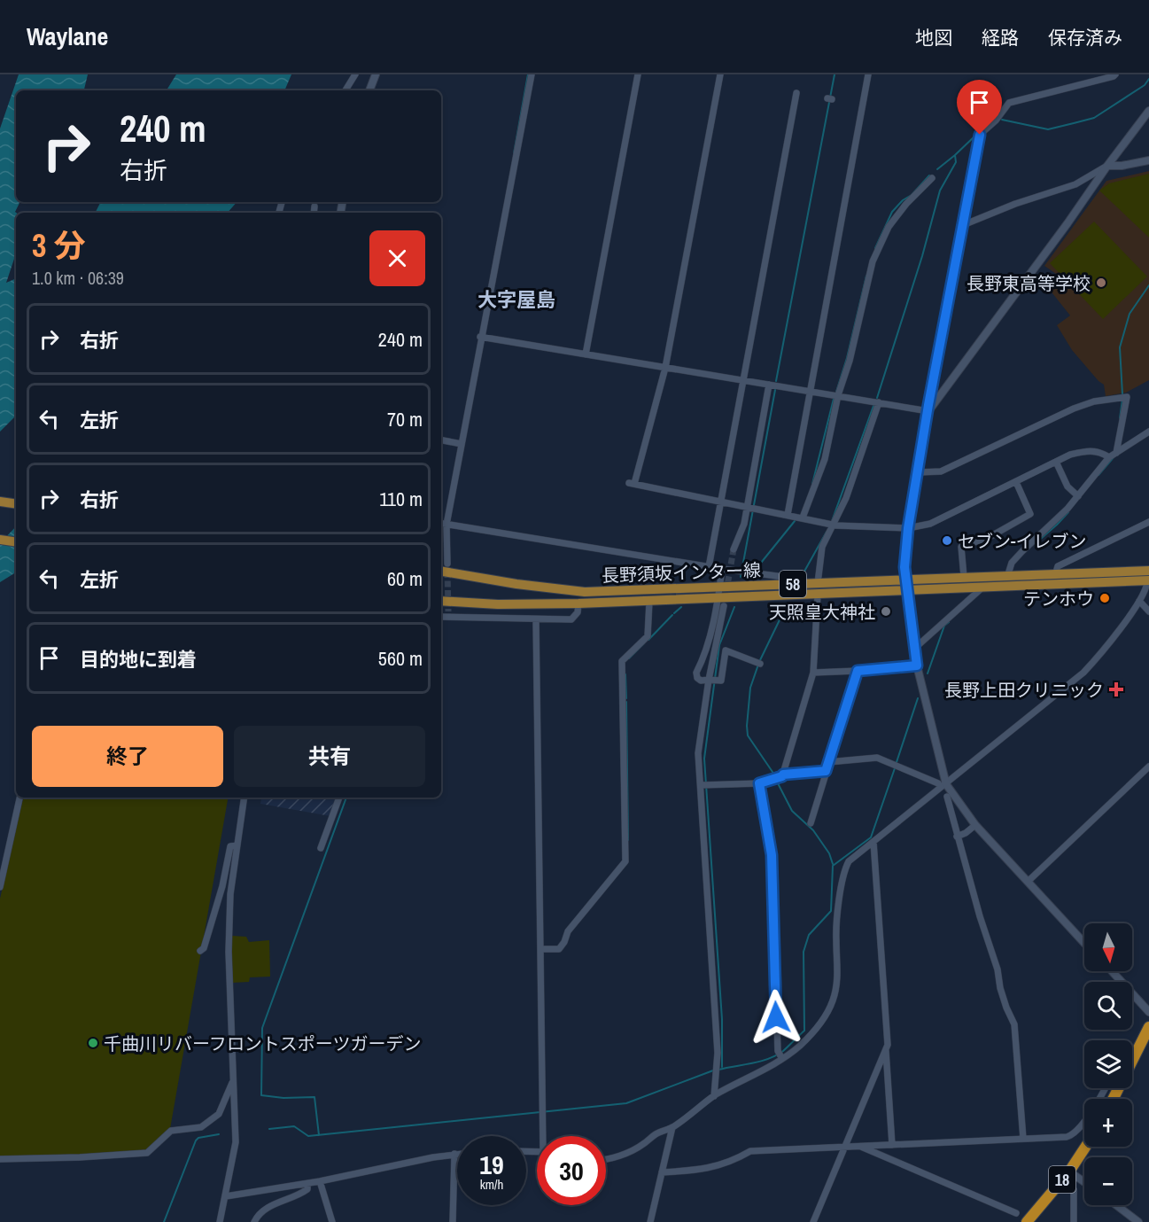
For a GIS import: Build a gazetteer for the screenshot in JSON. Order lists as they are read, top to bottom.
{
  "streets": {
    "highway": ["18"],
    "main road": ["長野須坂インター線", "58"]
  },
  "districts": ["大字屋島"],
  "places": {
    "other": [
      "長野東高等学校",
      "セブン-イレブン",
      "テンホウ",
      "天照皇大神社",
      "千曲川リバーフロントスポーツガーデン"
    ],
    "health": ["長野上田クリニック"]
  },
  "north": "bottom",
  "page": {
    "header": "Waylane",
    "nav": ["地図", "経路", "保存済み"],
    "turn": ["240 m", "右折"],
    "heading": ["3 分", "1.0 km · 06:39"],
    "list": [
      {
        "name": "右折",
        "value": "240 m"
      },
      {
        "name": "左折",
        "value": "70 m"
      },
      {
        "name": "右折",
        "value": "110 m"
      },
      {
        "name": "左折",
        "value": "60 m"
      },
      {
        "name": "目的地に到着",
        "value": "560 m"
      }
    ],
    "buttons": ["終了", "共有"],
    "map_buttons": ["+", "−"],
    "speed": "19 km/h",
    "limit": "30"
  }
}
